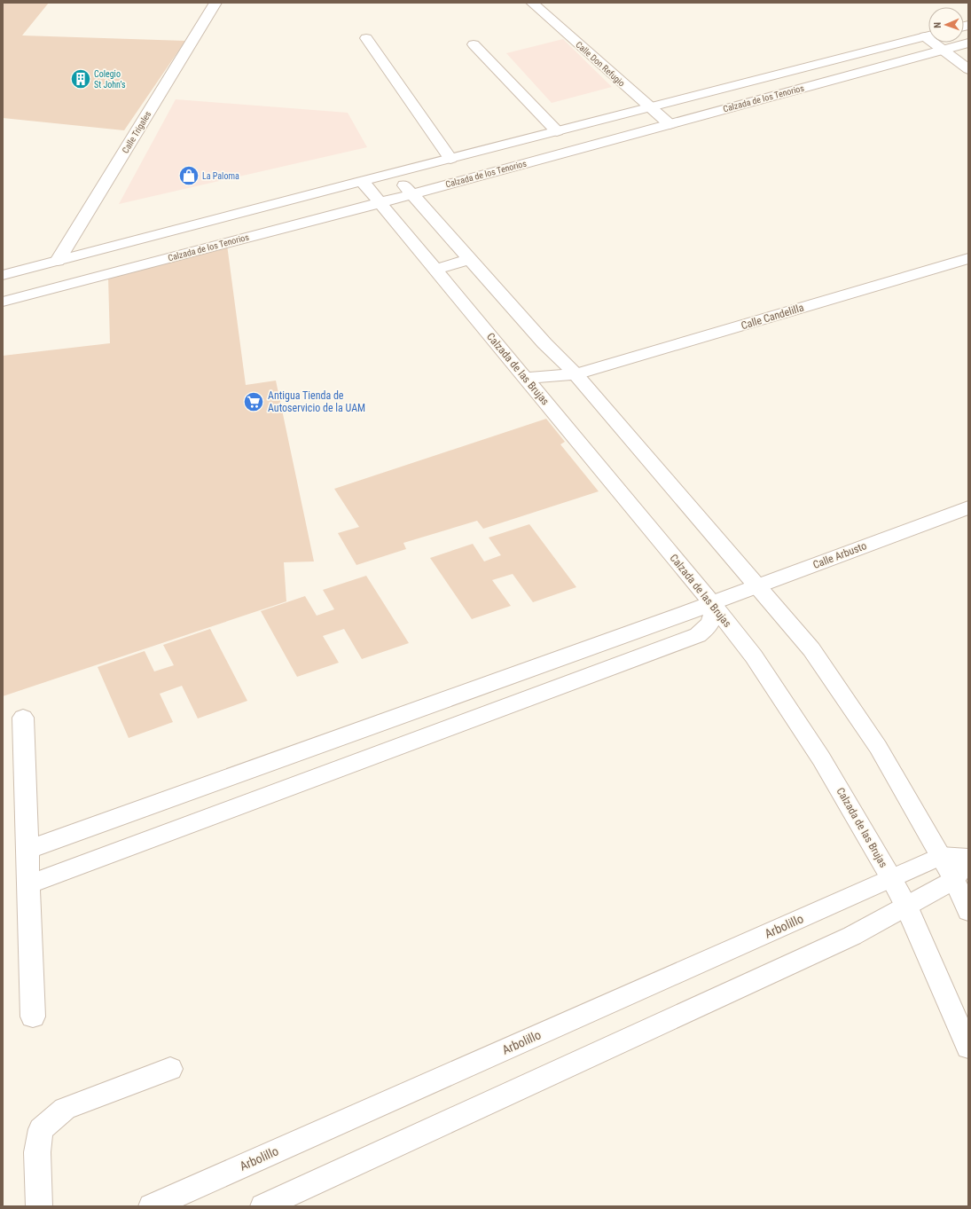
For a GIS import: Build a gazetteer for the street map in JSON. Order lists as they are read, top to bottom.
{
  "streets": {
    "street": [
      "Calle Don Refugio",
      "Calzada de los Tenorios",
      "Calle Trigales",
      "Calle Candelilla",
      "Calzada de las Brujas",
      "Calle Arbusto",
      "Arbolillo"
    ]
  },
  "crossings": [
    ["Calle Don Refugio", "Calzada de los Tenorios"],
    ["Calzada de los Tenorios", "Calle Trigales"],
    ["Calzada de los Tenorios", "Calzada de las Brujas"],
    ["Calle Candelilla", "Calzada de las Brujas"],
    ["Calzada de las Brujas", "Calle Arbusto"],
    ["Calzada de las Brujas", "Arbolillo"]
  ],
  "places": {
    "building": ["Colegio St John’s"],
    "shop": ["La Paloma"],
    "supermarket": ["Antigua Tienda de Autoservicio de la UAM"]
  },
  "north": "left"
}
